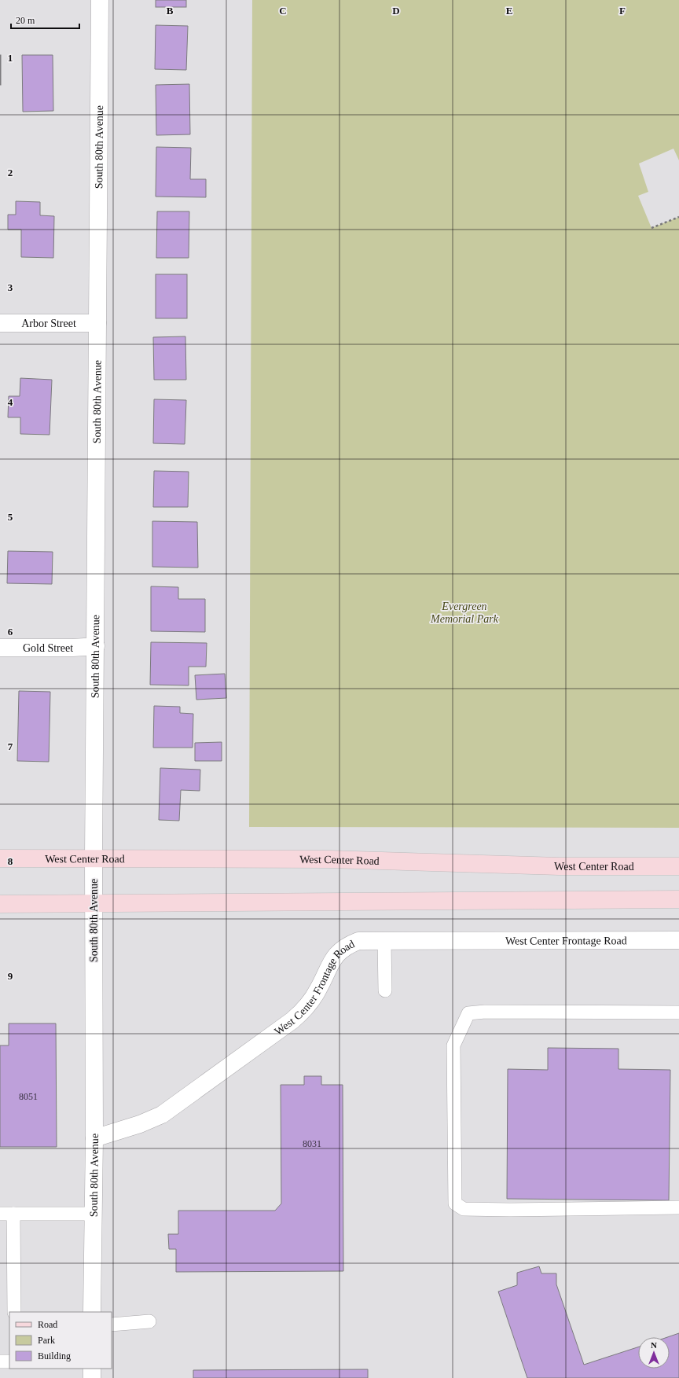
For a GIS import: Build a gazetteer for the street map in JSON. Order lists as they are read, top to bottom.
{
  "streets": {
    "main road": ["West Center Road"],
    "street": [
      "South 80th Avenue",
      "Arbor Street",
      "Gold Street",
      "West Center Frontage Road"
    ]
  },
  "crossings": [
    ["South 80th Avenue", "Arbor Street"],
    ["South 80th Avenue", "Gold Street"],
    ["South 80th Avenue", "West Center Road"],
    ["South 80th Avenue", "West Center Frontage Road"]
  ],
  "parks": ["Evergreen Memorial Park"],
  "house_numbers": ["8051", "8031"],
  "legend": ["Road", "Park", "Building"],
  "scale_bar": "20 m",
  "north": "top",
  "grid": {
    "columns": [
      "B",
      "C",
      "D",
      "E",
      "F"
    ],
    "rows": [
      "1",
      "2",
      "3",
      "4",
      "5",
      "6",
      "7",
      "8",
      "9"
    ]
  }
}
